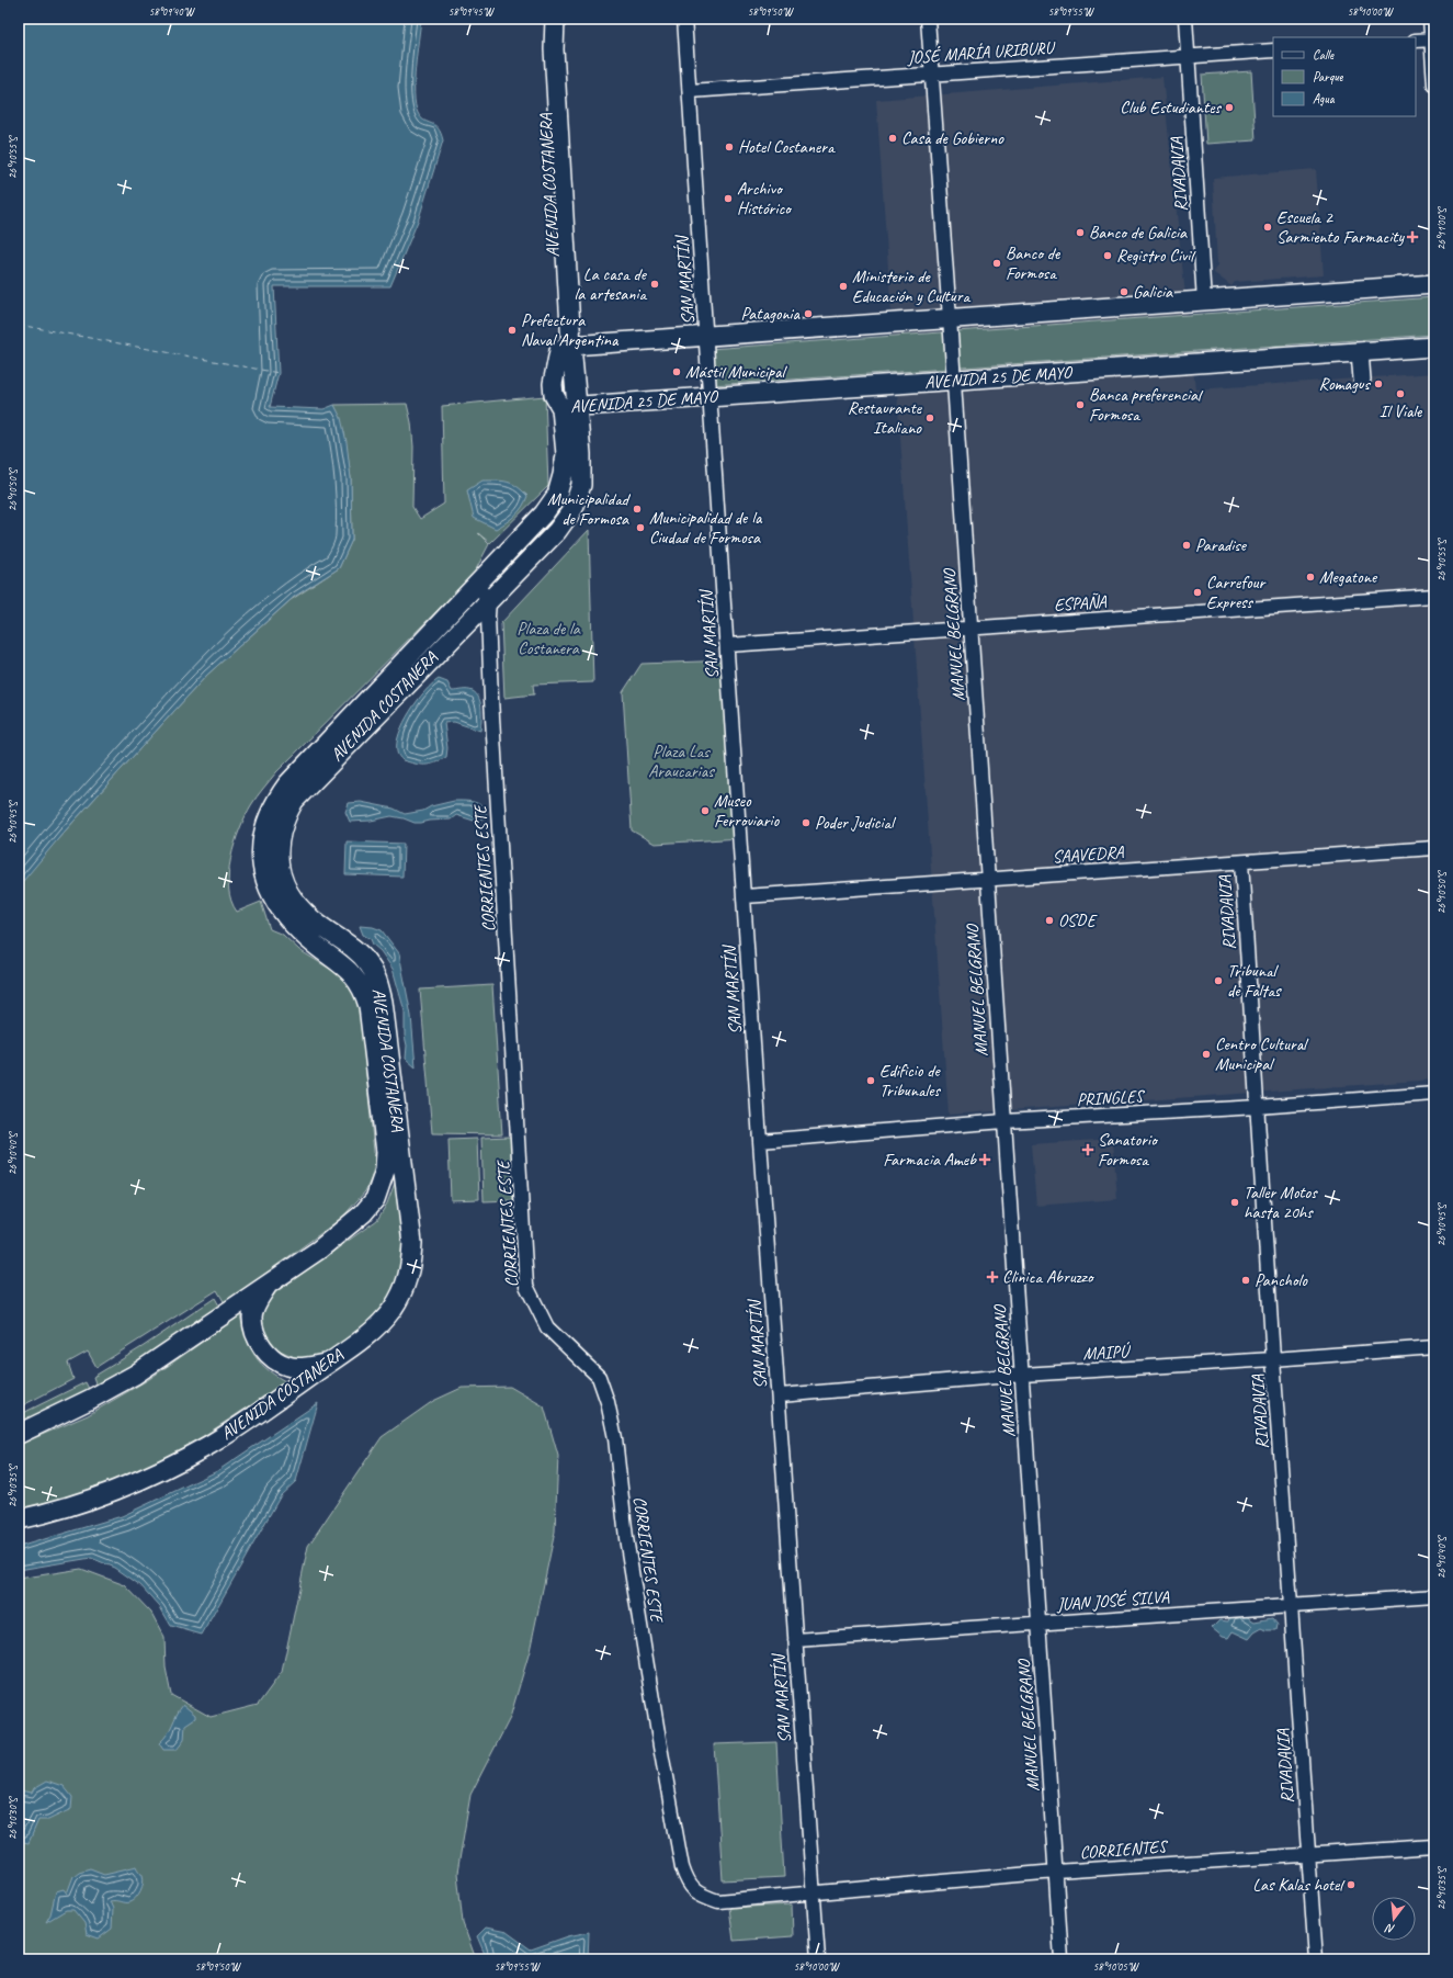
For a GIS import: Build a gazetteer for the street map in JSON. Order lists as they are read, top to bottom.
{
  "streets": {
    "main road": ["AVENIDA COSTANERA", "AVENIDA 25 DE MAYO"],
    "street": [
      "JOSÉ MARÍA URIBURU",
      "RIVADAVIA",
      "SAN MARTÍN",
      "ESPAÑA",
      "MANUEL BELGRANO",
      "SAAVEDRA",
      "CORRIENTES ESTE",
      "PRINGLES",
      "MAIPÚ",
      "JUAN JOSÉ SILVA",
      "CORRIENTES"
    ]
  },
  "crossings": [
    ["JOSÉ MARÍA URIBURU", "RIVADAVIA"],
    ["JOSÉ MARÍA URIBURU", "SAN MARTÍN"],
    ["JOSÉ MARÍA URIBURU", "MANUEL BELGRANO"],
    ["RIVADAVIA", "SAAVEDRA"],
    ["RIVADAVIA", "PRINGLES"],
    ["RIVADAVIA", "MAIPÚ"],
    ["RIVADAVIA", "JUAN JOSÉ SILVA"],
    ["RIVADAVIA", "CORRIENTES"],
    ["AVENIDA COSTANERA", "AVENIDA 25 DE MAYO"],
    ["AVENIDA COSTANERA", "CORRIENTES ESTE"],
    ["SAN MARTÍN", "AVENIDA 25 DE MAYO"],
    ["SAN MARTÍN", "ESPAÑA"],
    ["SAN MARTÍN", "SAAVEDRA"],
    ["SAN MARTÍN", "CORRIENTES ESTE"],
    ["SAN MARTÍN", "PRINGLES"],
    ["SAN MARTÍN", "MAIPÚ"],
    ["SAN MARTÍN", "JUAN JOSÉ SILVA"],
    ["SAN MARTÍN", "CORRIENTES"],
    ["AVENIDA 25 DE MAYO", "MANUEL BELGRANO"],
    ["ESPAÑA", "MANUEL BELGRANO"],
    ["MANUEL BELGRANO", "SAAVEDRA"],
    ["MANUEL BELGRANO", "PRINGLES"],
    ["MANUEL BELGRANO", "MAIPÚ"],
    ["MANUEL BELGRANO", "JUAN JOSÉ SILVA"],
    ["MANUEL BELGRANO", "CORRIENTES"],
    ["CORRIENTES ESTE", "CORRIENTES"]
  ],
  "parks": ["Plaza de la Costanera", "Plaza Las Araucarias"],
  "places": {
    "other": [
      "Club Estudiantes",
      "Casa de Gobierno",
      "Hotel Costanera",
      "Archivo Histórico",
      "Escuela 2 Sarmiento",
      "Banco de Galicia",
      "Registro Civil",
      "Banco de Formosa",
      "La casa de la artesania",
      "Ministerio de Educación y Cultura",
      "Galicia",
      "Patagonia",
      "Prefectura Naval Argentina",
      "Mástil Municipal",
      "Romagus",
      "Il Viale",
      "Banca preferencial Formosa",
      "Restaurante Italiano",
      "Municipalidad de Formosa",
      "Municipalidad de la Ciudad de Formosa",
      "Paradise",
      "Megatone",
      "Carrefour Express",
      "Museo Ferroviario",
      "Poder Judicial",
      "OSDE",
      "Tribunal de Faltas",
      "Centro Cultural Municipal",
      "Edificio de Tribunales",
      "Taller Motos hasta 20hs",
      "Pancholo",
      "Las Kalas hotel"
    ],
    "health": [
      "Farmacity",
      "Sanatorio Formosa",
      "Farmacia Ameb",
      "Clinica Abruzzo"
    ]
  },
  "legend": ["Calle", "Parque", "Agua"],
  "north": "bottom",
  "coordinates": [
    "58°09'40\"W",
    "58°09'45\"W",
    "58°09'50\"W",
    "58°09'55\"W",
    "58°10'00\"W",
    "26°10'55\"S",
    "26°11'00\"S",
    "26°10'50\"S",
    "26°10'45\"S",
    "26°10'40\"S",
    "26°10'35\"S",
    "26°10'30\"S",
    "58°10'05\"W"
  ]
}
